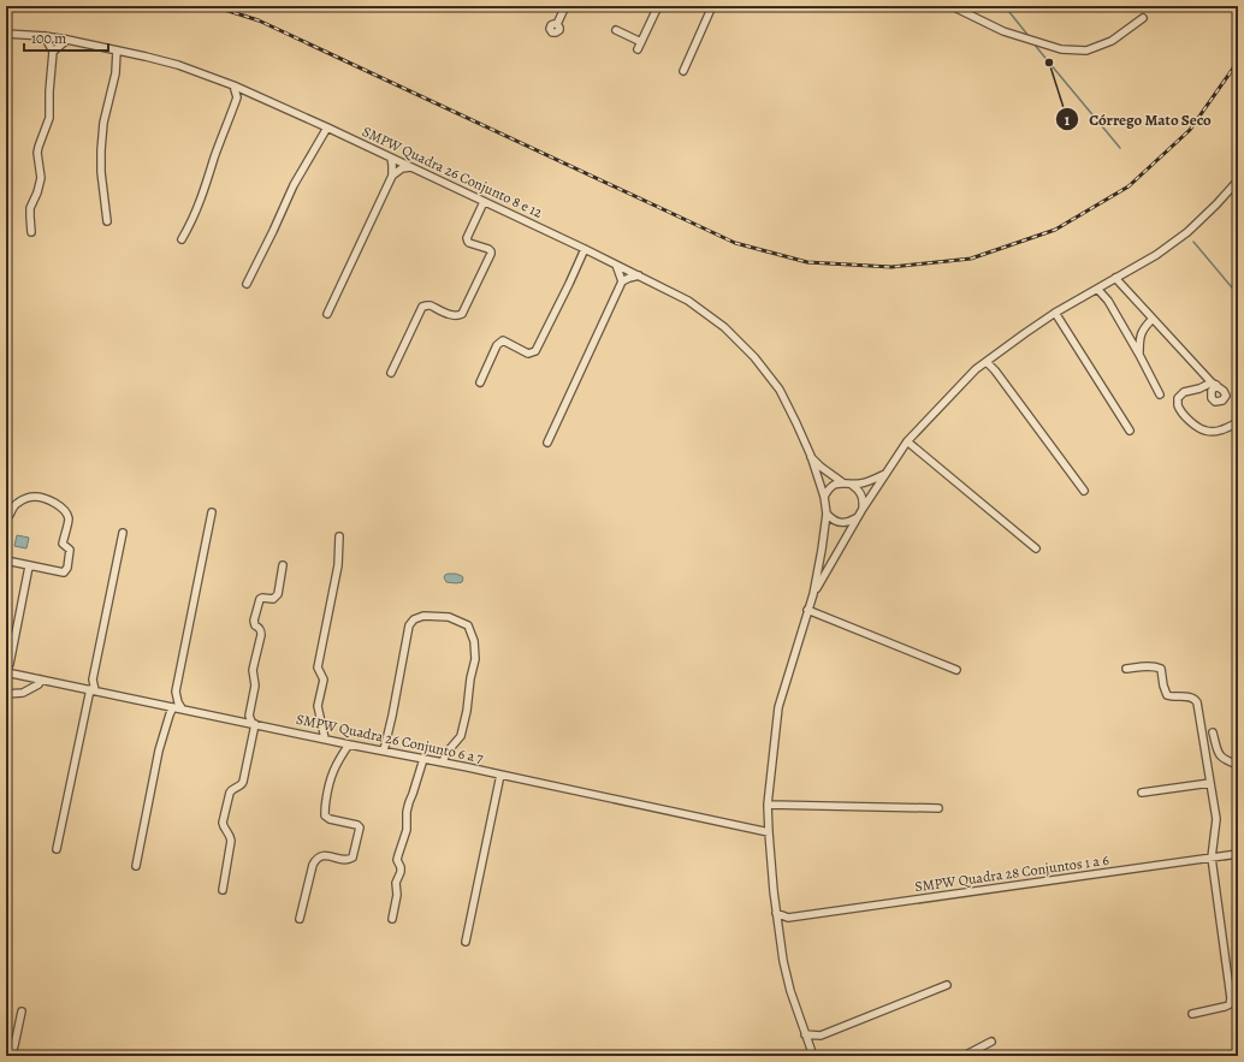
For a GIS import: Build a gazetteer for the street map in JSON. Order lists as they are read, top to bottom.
{
  "streets": {
    "street": ["SMPW Quadra 26 Conjunto 8 e 12", "SMPW Quadra 26 Conjunto 6 a 7", "SMPW Quadra 28 Conjuntos 1 a 6"]
  },
  "places": ["Córrego Mato Seco"],
  "scale_bar": "100 m"
}
